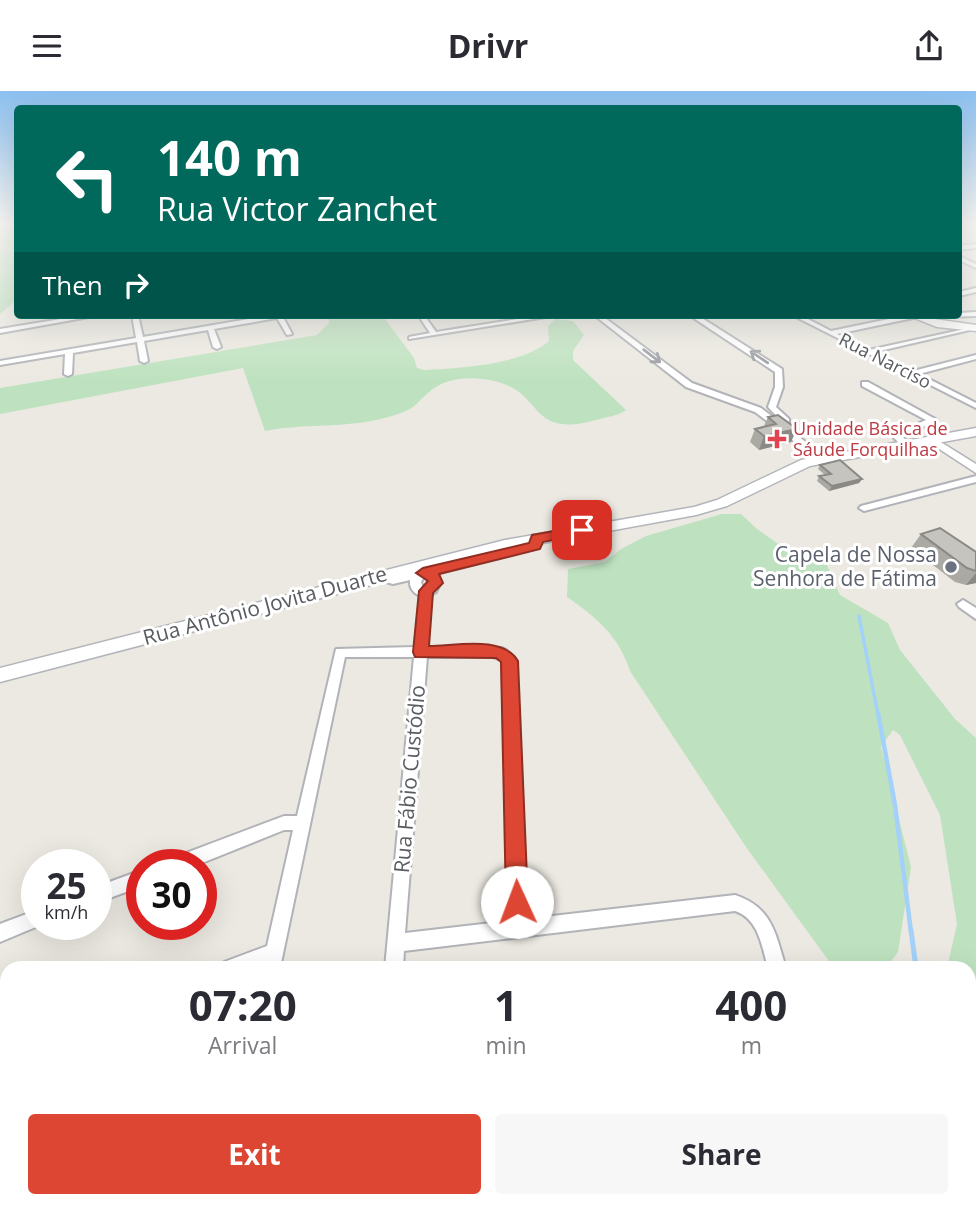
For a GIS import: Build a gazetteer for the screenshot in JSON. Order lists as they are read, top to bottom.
{
  "streets": {
    "main road": ["Rua Antônio Jovita Duarte"],
    "street": ["Rua Narciso", "Rua Fábio Custódio"]
  },
  "places": {
    "health": ["Unidade Básica de Sáude Forquilhas"],
    "other": ["Capela de Nossa Senhora de Fátima"]
  },
  "page": {
    "header": "Drivr",
    "turn": ["140 m", "Rua Victor Zanchet"],
    "then": "Then",
    "speed": "25 km/h",
    "limit": "30",
    "eta": [
      "07:20",
      "Arrival",
      "1",
      "min",
      "400",
      "m"
    ],
    "buttons": ["Exit", "Share"]
  }
}
